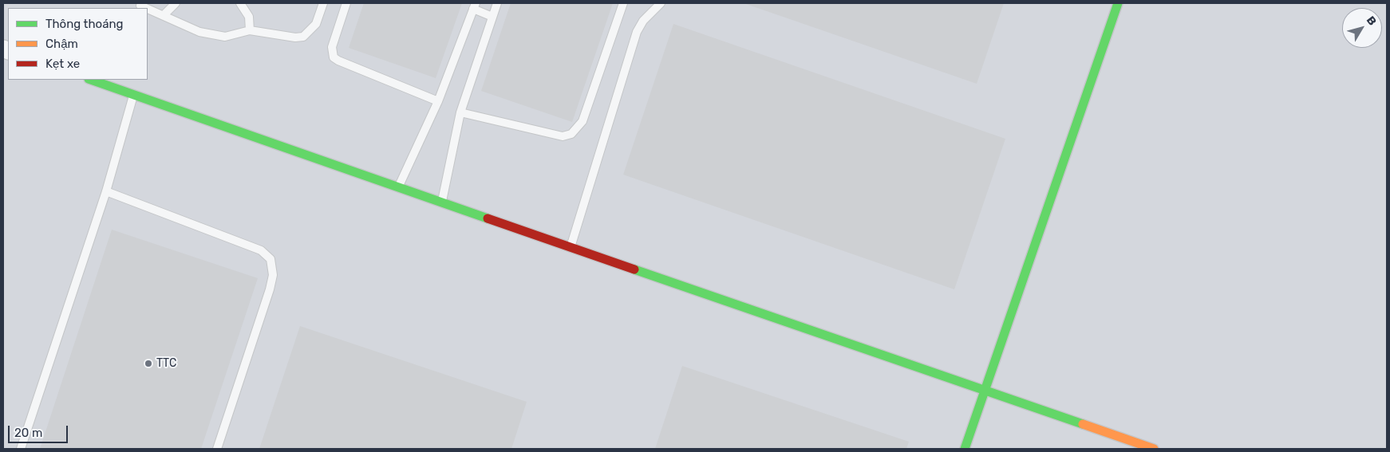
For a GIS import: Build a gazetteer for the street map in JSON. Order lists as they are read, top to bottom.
{
  "places": ["TTC"],
  "legend": ["Thông thoáng", "Chậm", "Kẹt xe"],
  "scale_bar": "20 m",
  "north": "top right"
}
